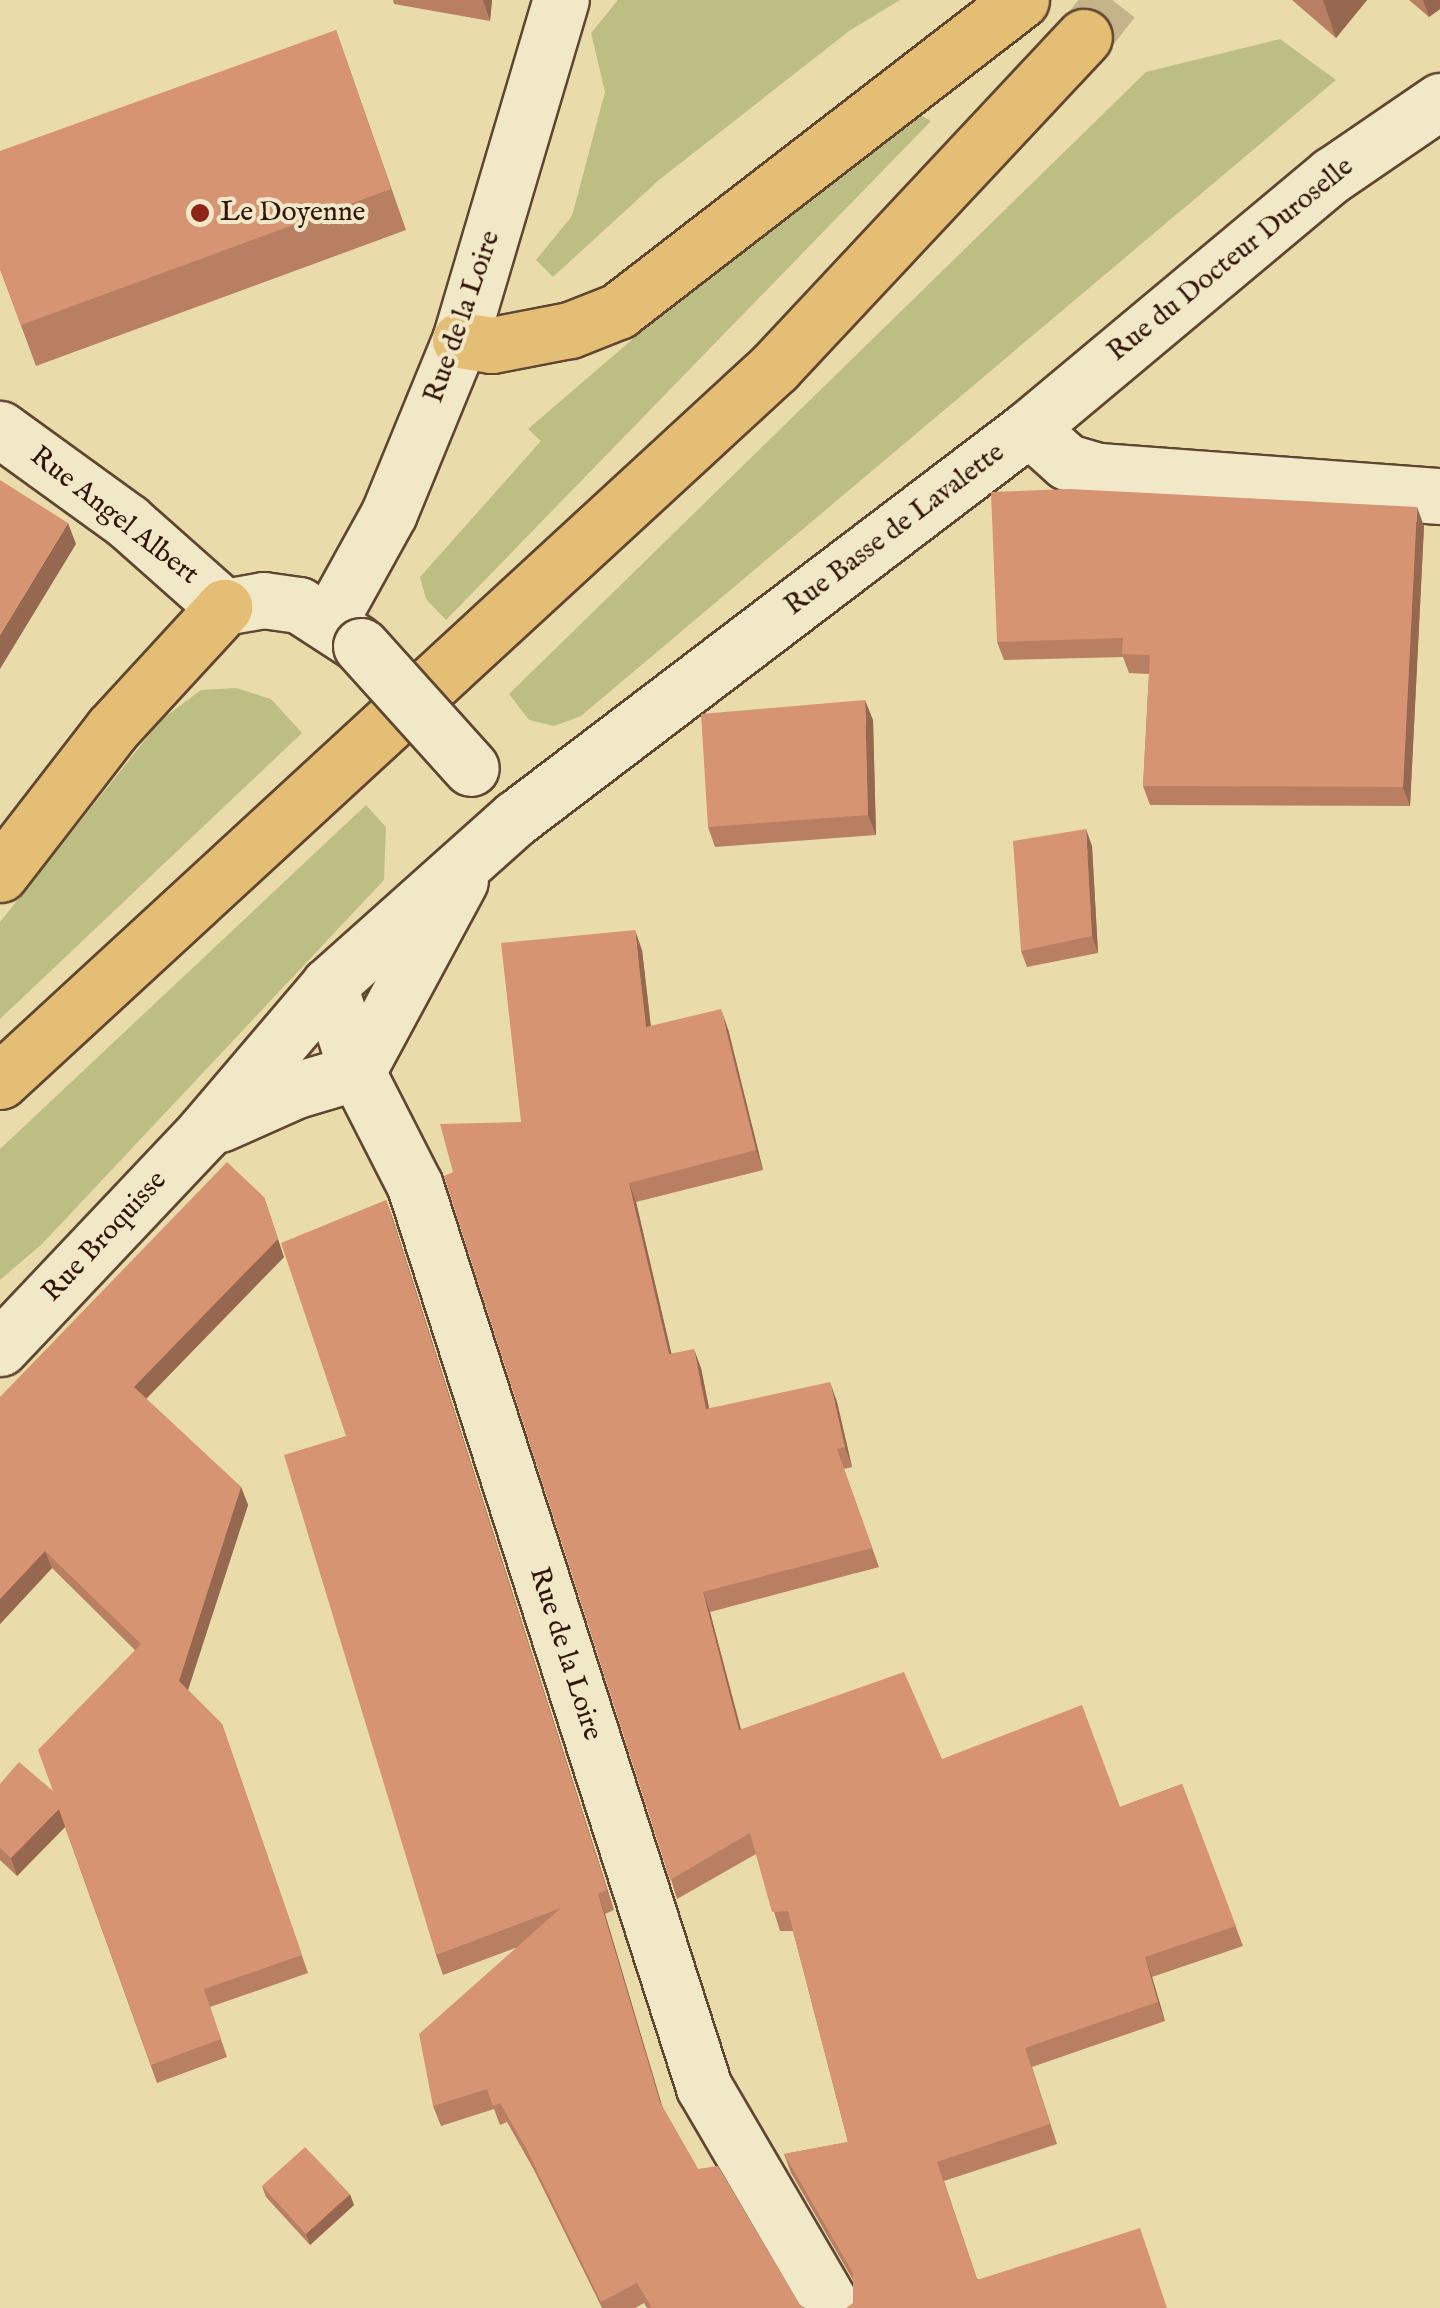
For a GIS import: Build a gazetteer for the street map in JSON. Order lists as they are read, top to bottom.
{
  "streets": {
    "street": [
      "Rue du Docteur Duroselle",
      "Rue de la Loire",
      "Rue Angel Albert",
      "Rue Basse de Lavalette",
      "Rue Broquisse"
    ]
  },
  "crossings": [
    ["Rue du Docteur Duroselle", "Rue Basse de Lavalette"],
    ["Rue de la Loire", "Rue Basse de Lavalette"],
    ["Rue de la Loire", "Rue Broquisse"],
    ["Rue Basse de Lavalette", "Rue Broquisse"]
  ],
  "places": ["Le Doyenne"]
}
